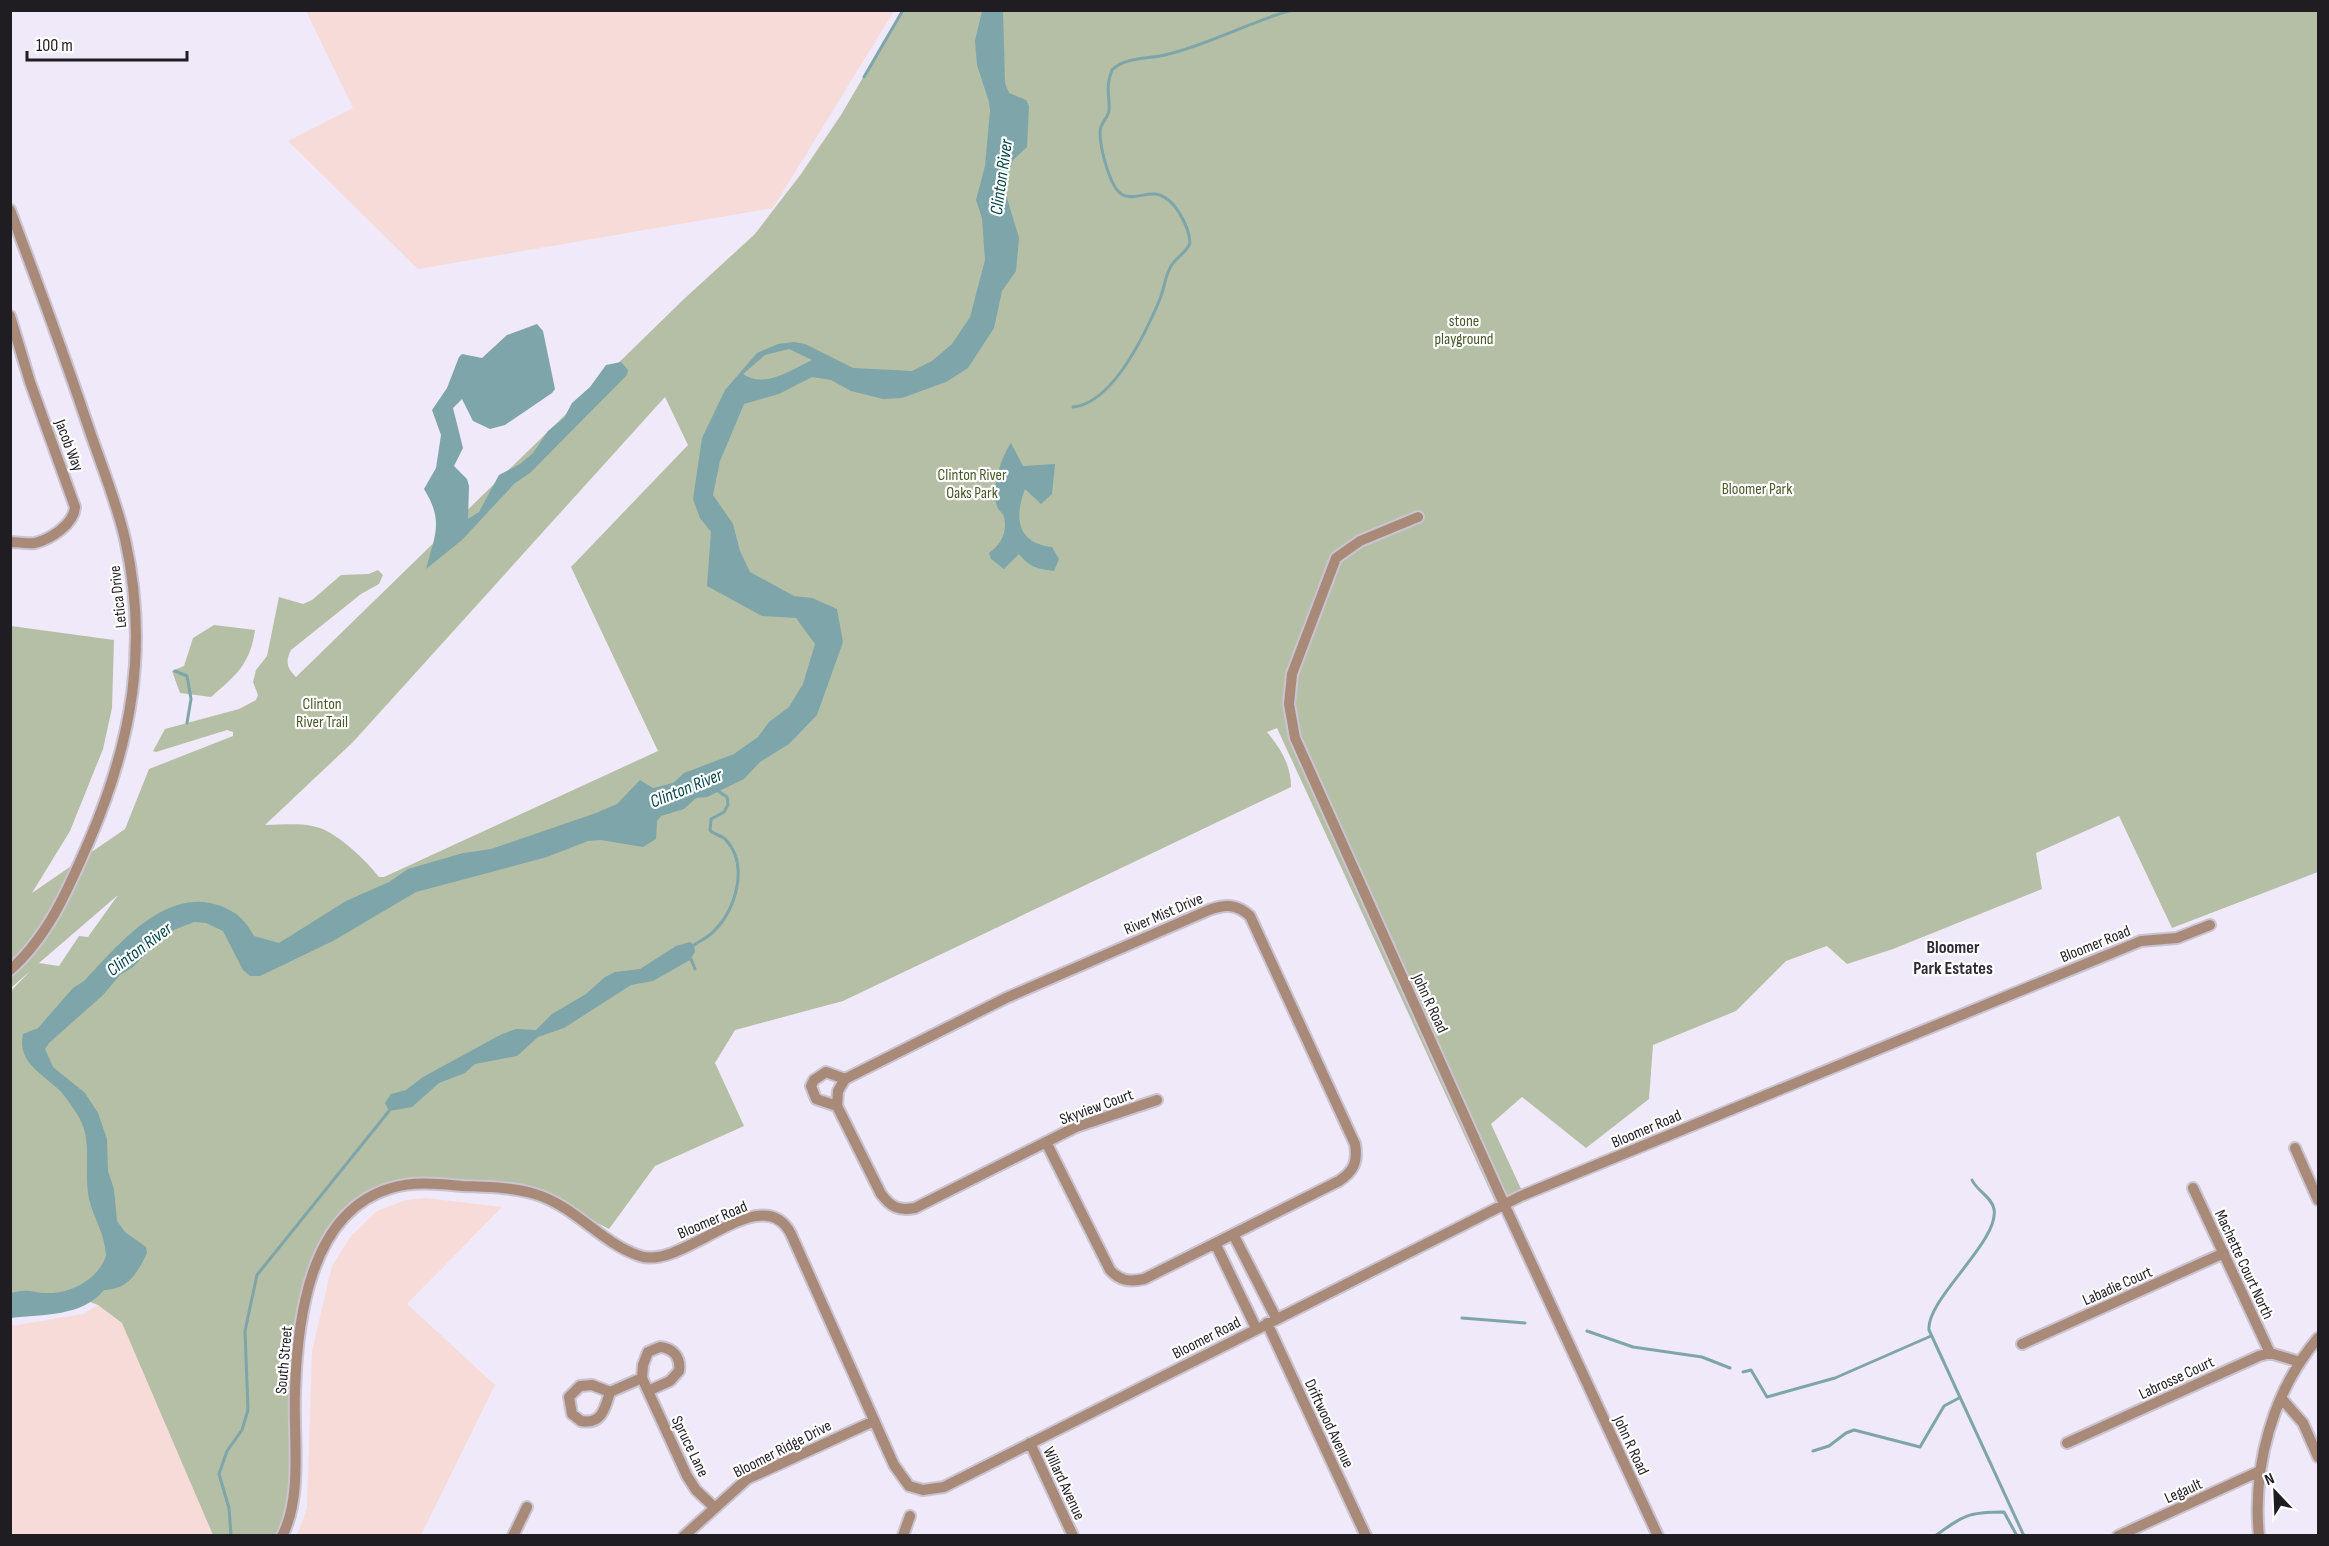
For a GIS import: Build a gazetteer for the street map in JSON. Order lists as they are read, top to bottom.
{
  "streets": {
    "street": [
      "Jacob Way",
      "Letica Drive",
      "River Mist Drive",
      "Bloomer Road",
      "John R Road",
      "Skyview Court",
      "Machette Court North",
      "Labadie Court",
      "South Street",
      "Labrosse Court",
      "Driftwood Avenue",
      "Spruce Lane",
      "Bloomer Ridge Drive",
      "Willard Avenue",
      "Legault"
    ]
  },
  "crossings": [
    ["River Mist Drive", "Skyview Court"],
    ["Bloomer Road", "John R Road"],
    ["Bloomer Road", "South Street"],
    ["Bloomer Road", "Driftwood Avenue"],
    ["Bloomer Road", "Bloomer Ridge Drive"],
    ["Bloomer Road", "Willard Avenue"],
    ["Machette Court North", "Labadie Court"],
    ["Machette Court North", "Labrosse Court"],
    ["Spruce Lane", "Bloomer Ridge Drive"]
  ],
  "districts": ["Bloomer Park Estates"],
  "water": ["Clinton River"],
  "parks": [
    "stone playground",
    "Clinton River Oaks Park",
    "Bloomer Park",
    "Clinton River Trail"
  ],
  "scale_bar": "100 m",
  "north": "top left"
}
